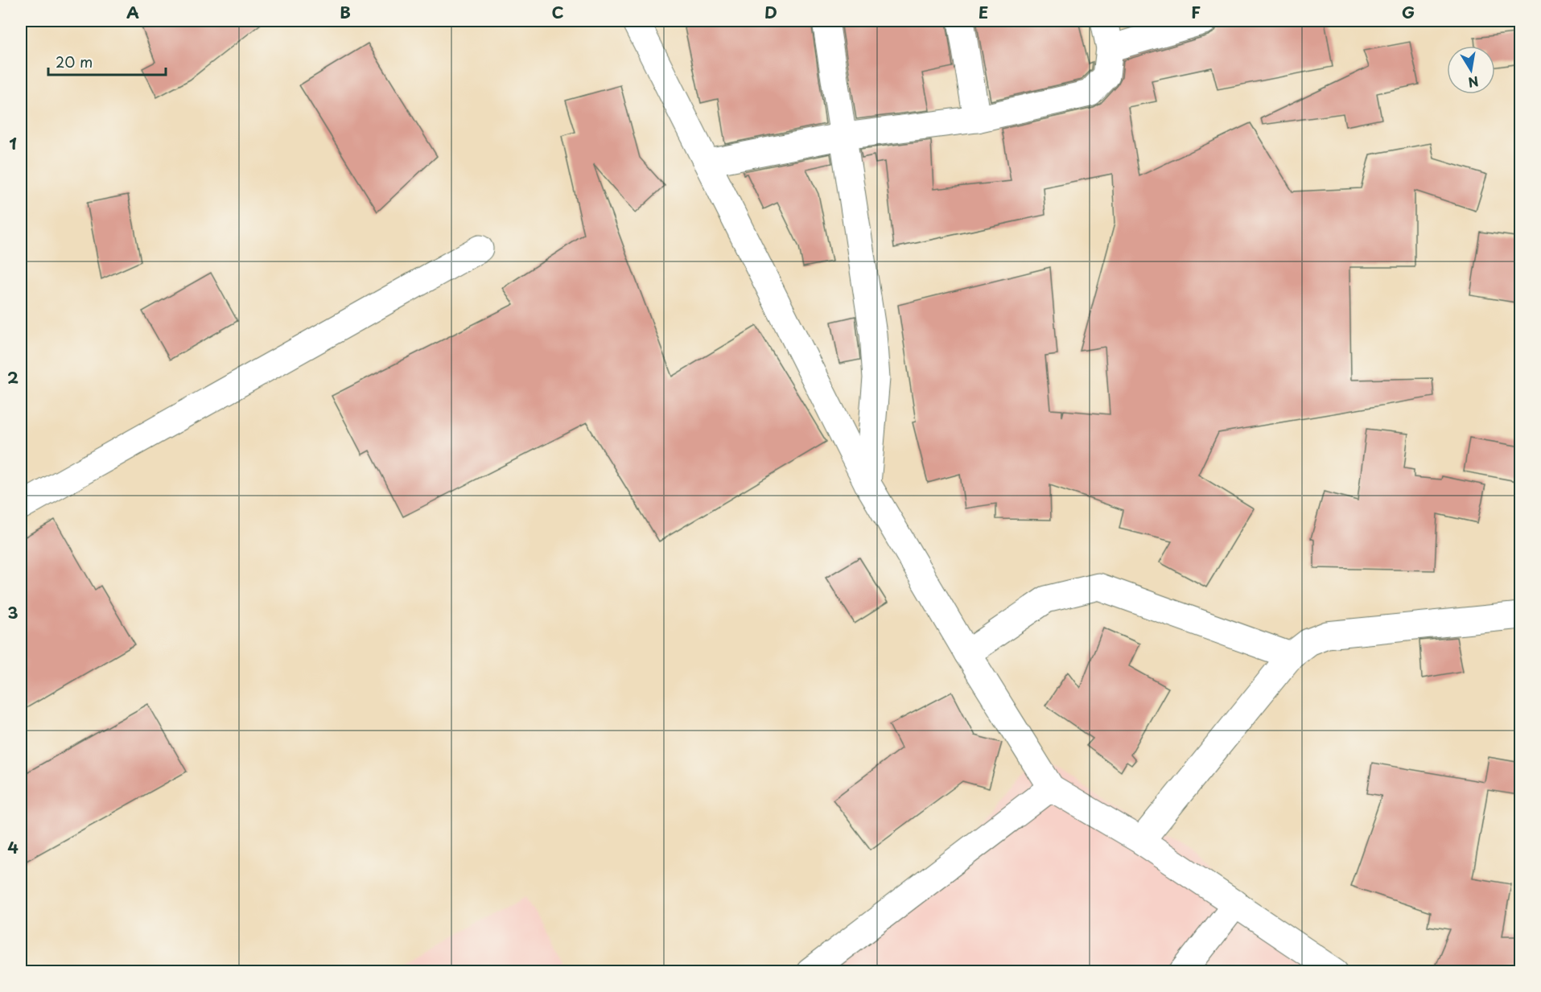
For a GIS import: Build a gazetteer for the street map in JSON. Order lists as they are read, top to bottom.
{
  "scale_bar": "20 m",
  "north": "bottom",
  "grid": {
    "columns": [
      "A",
      "B",
      "C",
      "D",
      "E",
      "F",
      "G"
    ],
    "rows": [
      "1",
      "2",
      "3",
      "4"
    ]
  }
}
